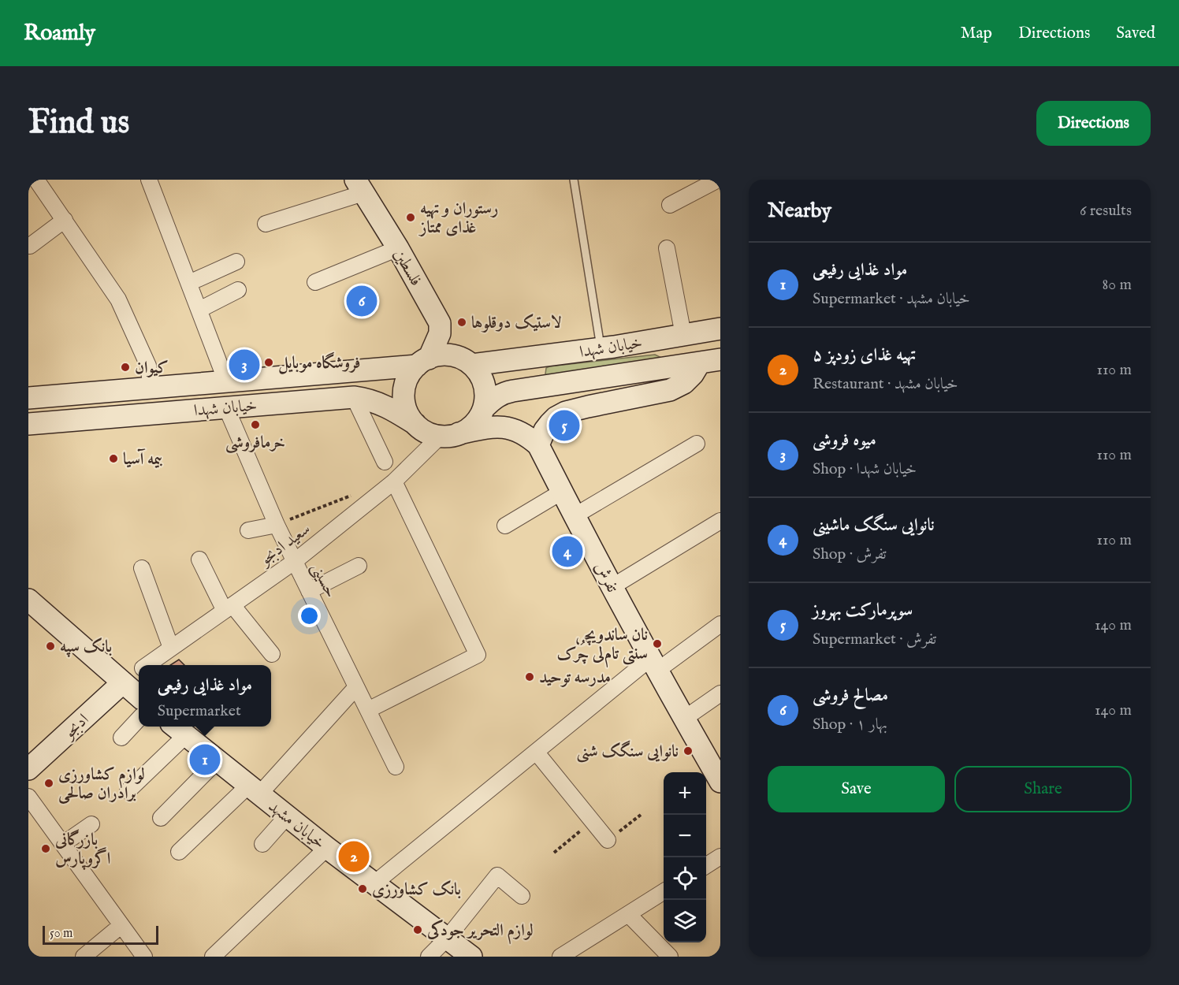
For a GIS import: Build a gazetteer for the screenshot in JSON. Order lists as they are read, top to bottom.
{
  "streets": {
    "street": [
      "فلسطین",
      "خیابان شهدا",
      "سعید ادبجو",
      "تفرش",
      "حسینی",
      "ادبجو",
      "خیابان مشهد"
    ]
  },
  "crossings": [
    ["فلسطین", "خیابان شهدا"],
    ["فلسطین", "سعید ادبجو"],
    ["فلسطین", "تفرش"],
    ["خیابان شهدا", "سعید ادبجو"],
    ["خیابان شهدا", "تفرش"],
    ["خیابان شهدا", "حسینی"],
    ["سعید ادبجو", "تفرش"],
    ["سعید ادبجو", "حسینی"],
    ["سعید ادبجو", "ادبجو"]
  ],
  "places": [
    "رستوران و تهیه غذای ممتاز",
    "لاستیک دوقلوها",
    "فروشگاه موبایل",
    "کیوان",
    "خرمافروشی",
    "بیمه آسیا",
    "نان ساندویچی سنتی تام‌لی چُرک",
    "بانک سپه",
    "مدرسه توحید",
    "نانوایی سنگک شنی",
    "لوازم کشاورزی برادران صالحی",
    "بازرگانی اگروپارس",
    "بانک کشاورزی",
    "لوازم التحریر جودکی"
  ],
  "scale_bar": "50 m",
  "page": {
    "header": "Roamly",
    "nav": ["Map", "Directions", "Saved"],
    "buttons": [
      "Directions",
      ["Save", "Share"]
    ],
    "title": "Find us",
    "heading": ["Nearby", "6 results"],
    "list": [
      {
        "mark": "1",
        "name": "مواد غذایی رفیعی",
        "note": "Supermarket · خیابان مشهد",
        "value": "80 m"
      },
      {
        "mark": "2",
        "name": "تهیه غذای زودپز ۵",
        "note": "Restaurant · خیابان مشهد",
        "value": "110 m"
      },
      {
        "mark": "3",
        "name": "میوه فروشی",
        "note": "Shop · خیابان شهدا",
        "value": "110 m"
      },
      {
        "mark": "4",
        "name": "نانوایی سنگک ماشینی",
        "note": "Shop · تفرش",
        "value": "110 m"
      },
      {
        "mark": "5",
        "name": "سوپرمارکت بهروز",
        "note": "Supermarket · تفرش",
        "value": "140 m"
      },
      {
        "mark": "6",
        "name": "مصالح فروشی",
        "note": "Shop · بهار ۱",
        "value": "140 m"
      }
    ],
    "pins": [
      "6",
      "3",
      "5",
      "4",
      "1",
      "2"
    ],
    "popup": ["مواد غذایی رفیعی", "Supermarket"],
    "map_buttons": ["+", "−"],
    "scale": "50 m"
  }
}
